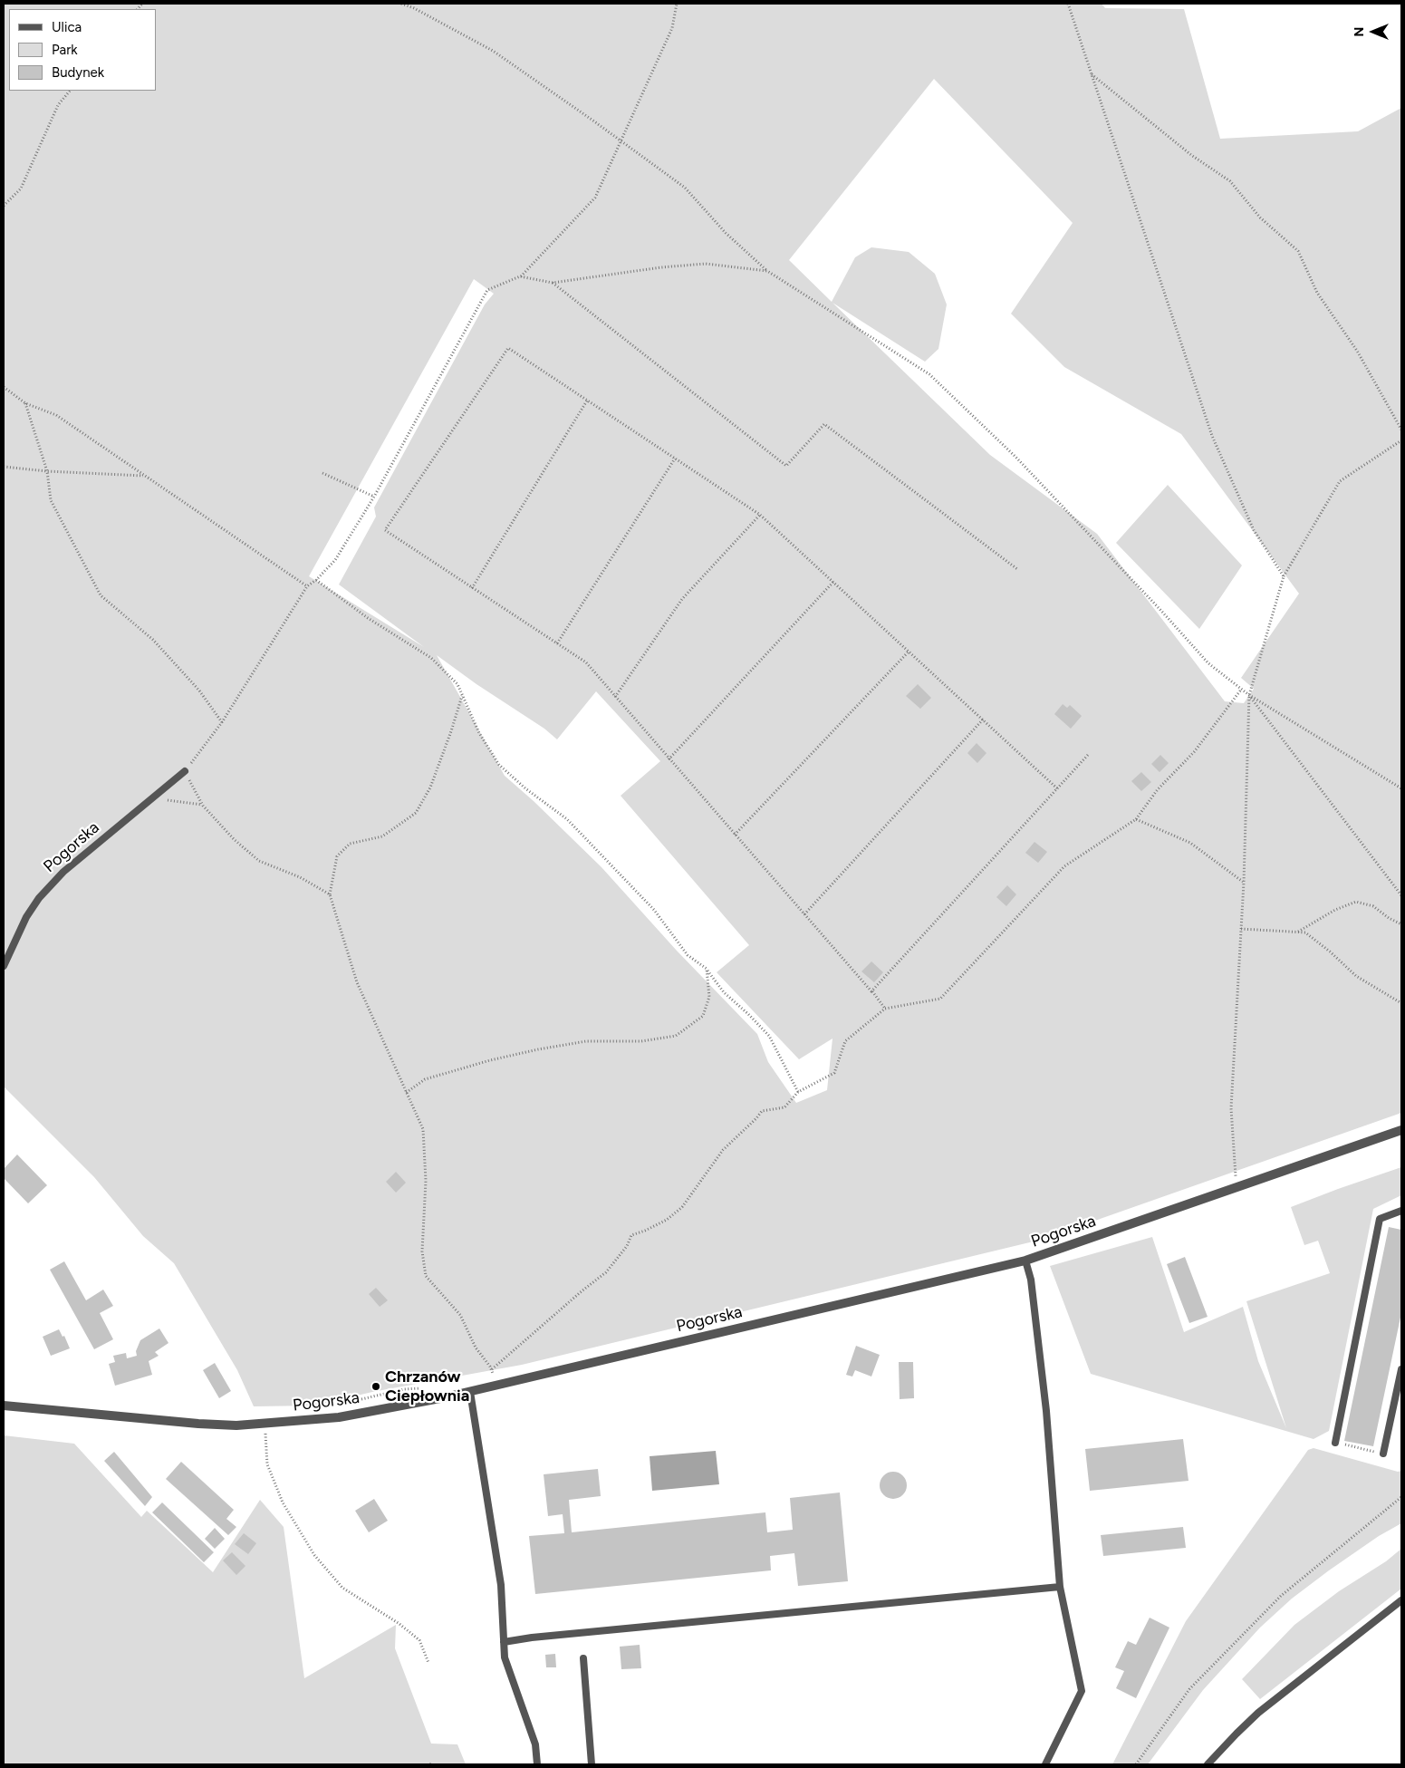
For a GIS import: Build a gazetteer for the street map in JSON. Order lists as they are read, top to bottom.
{
  "streets": {
    "street": ["Pogorska"]
  },
  "places": ["Chrzanów Ciepłownia"],
  "legend": ["Ulica", "Park", "Budynek"],
  "north": "left"
}
